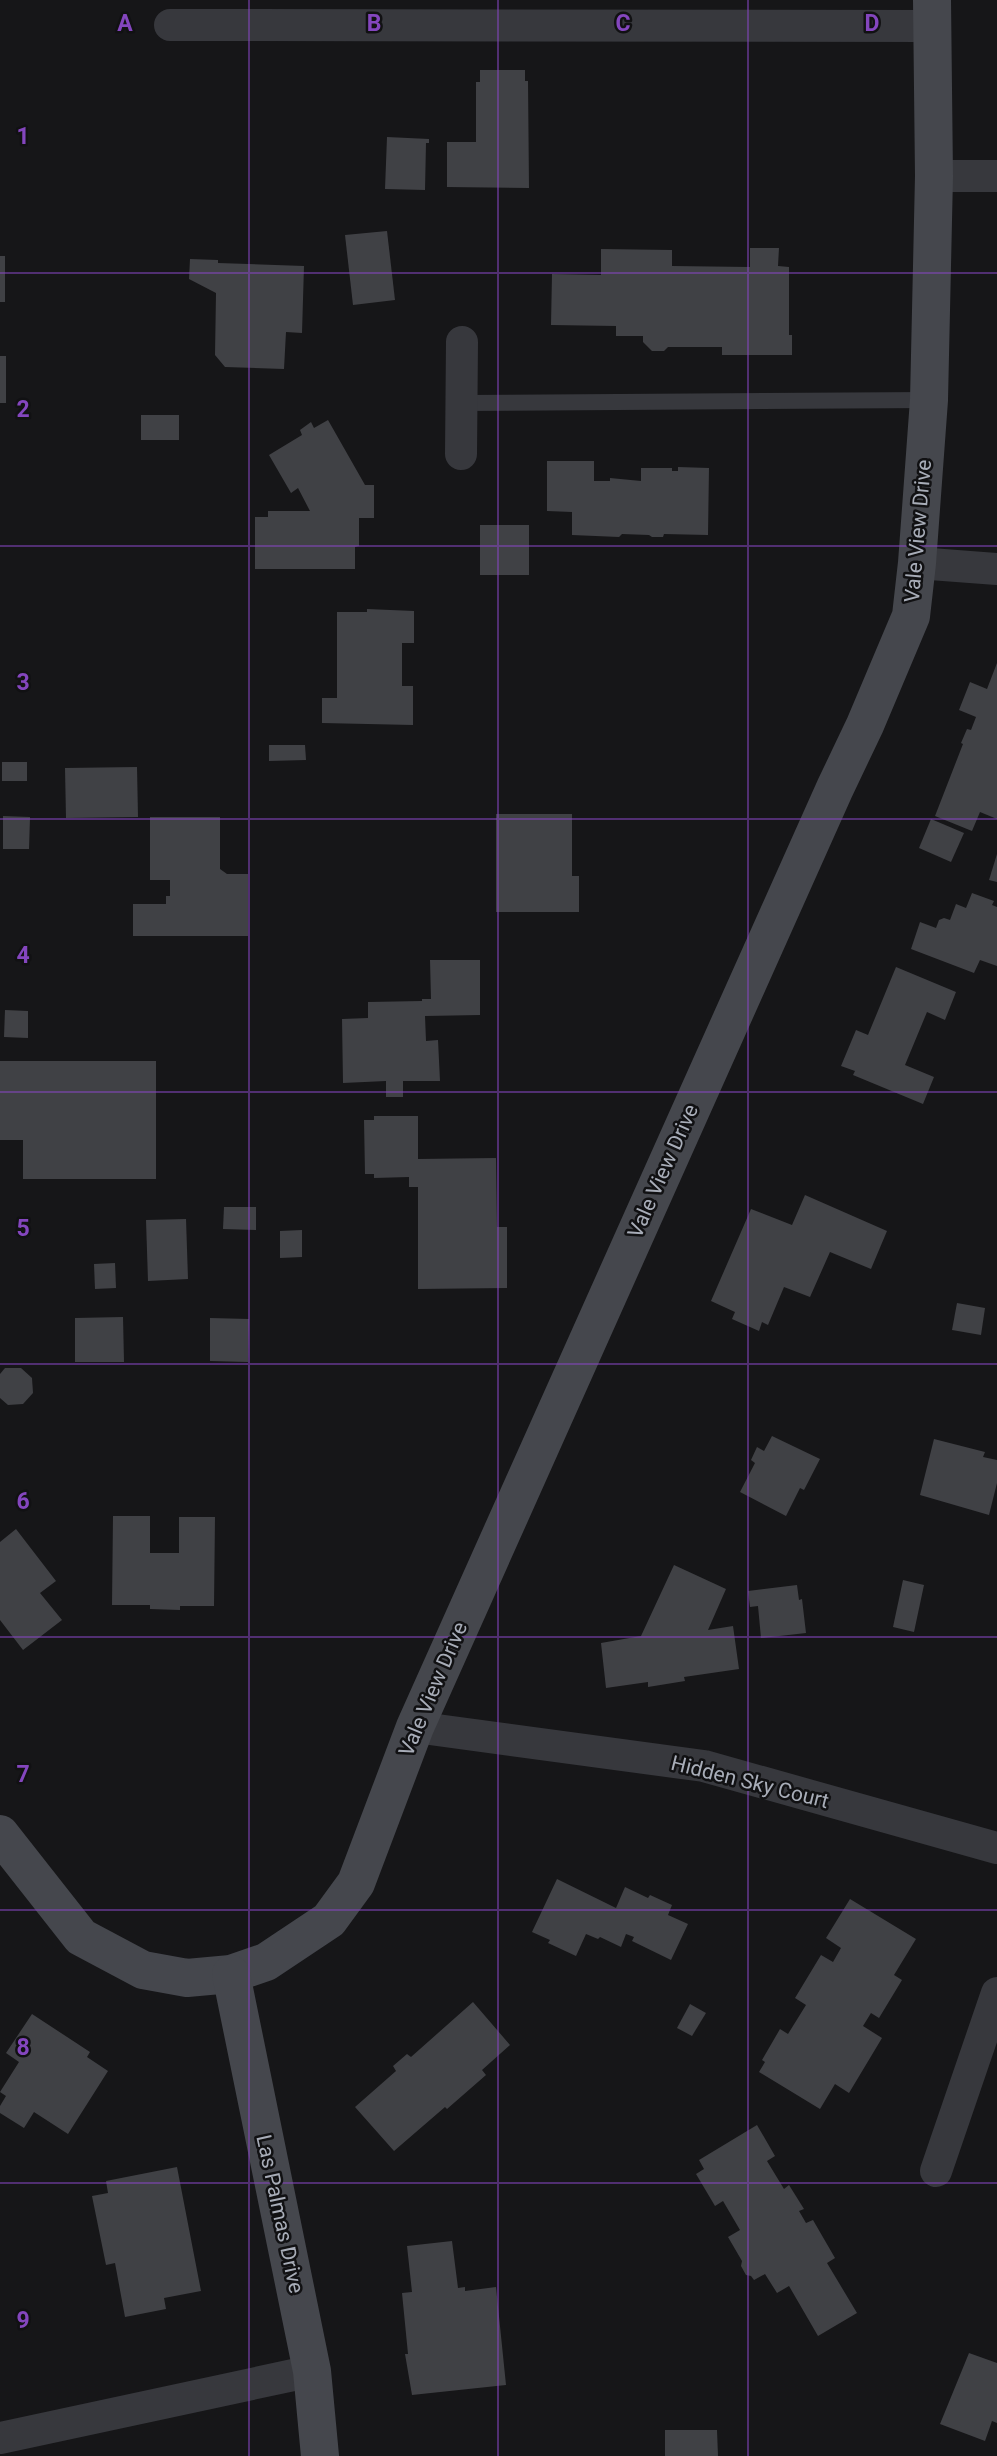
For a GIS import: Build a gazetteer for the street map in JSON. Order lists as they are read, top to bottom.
{
  "streets": {
    "street": ["Vale View Drive", "Hidden Sky Court", "Las Palmas Drive"]
  },
  "crossings": [
    ["Vale View Drive", "Hidden Sky Court"],
    ["Vale View Drive", "Las Palmas Drive"]
  ],
  "grid": {
    "columns": [
      "A",
      "B",
      "C",
      "D"
    ],
    "rows": [
      "1",
      "2",
      "3",
      "4",
      "5",
      "6",
      "7",
      "8",
      "9"
    ]
  }
}
